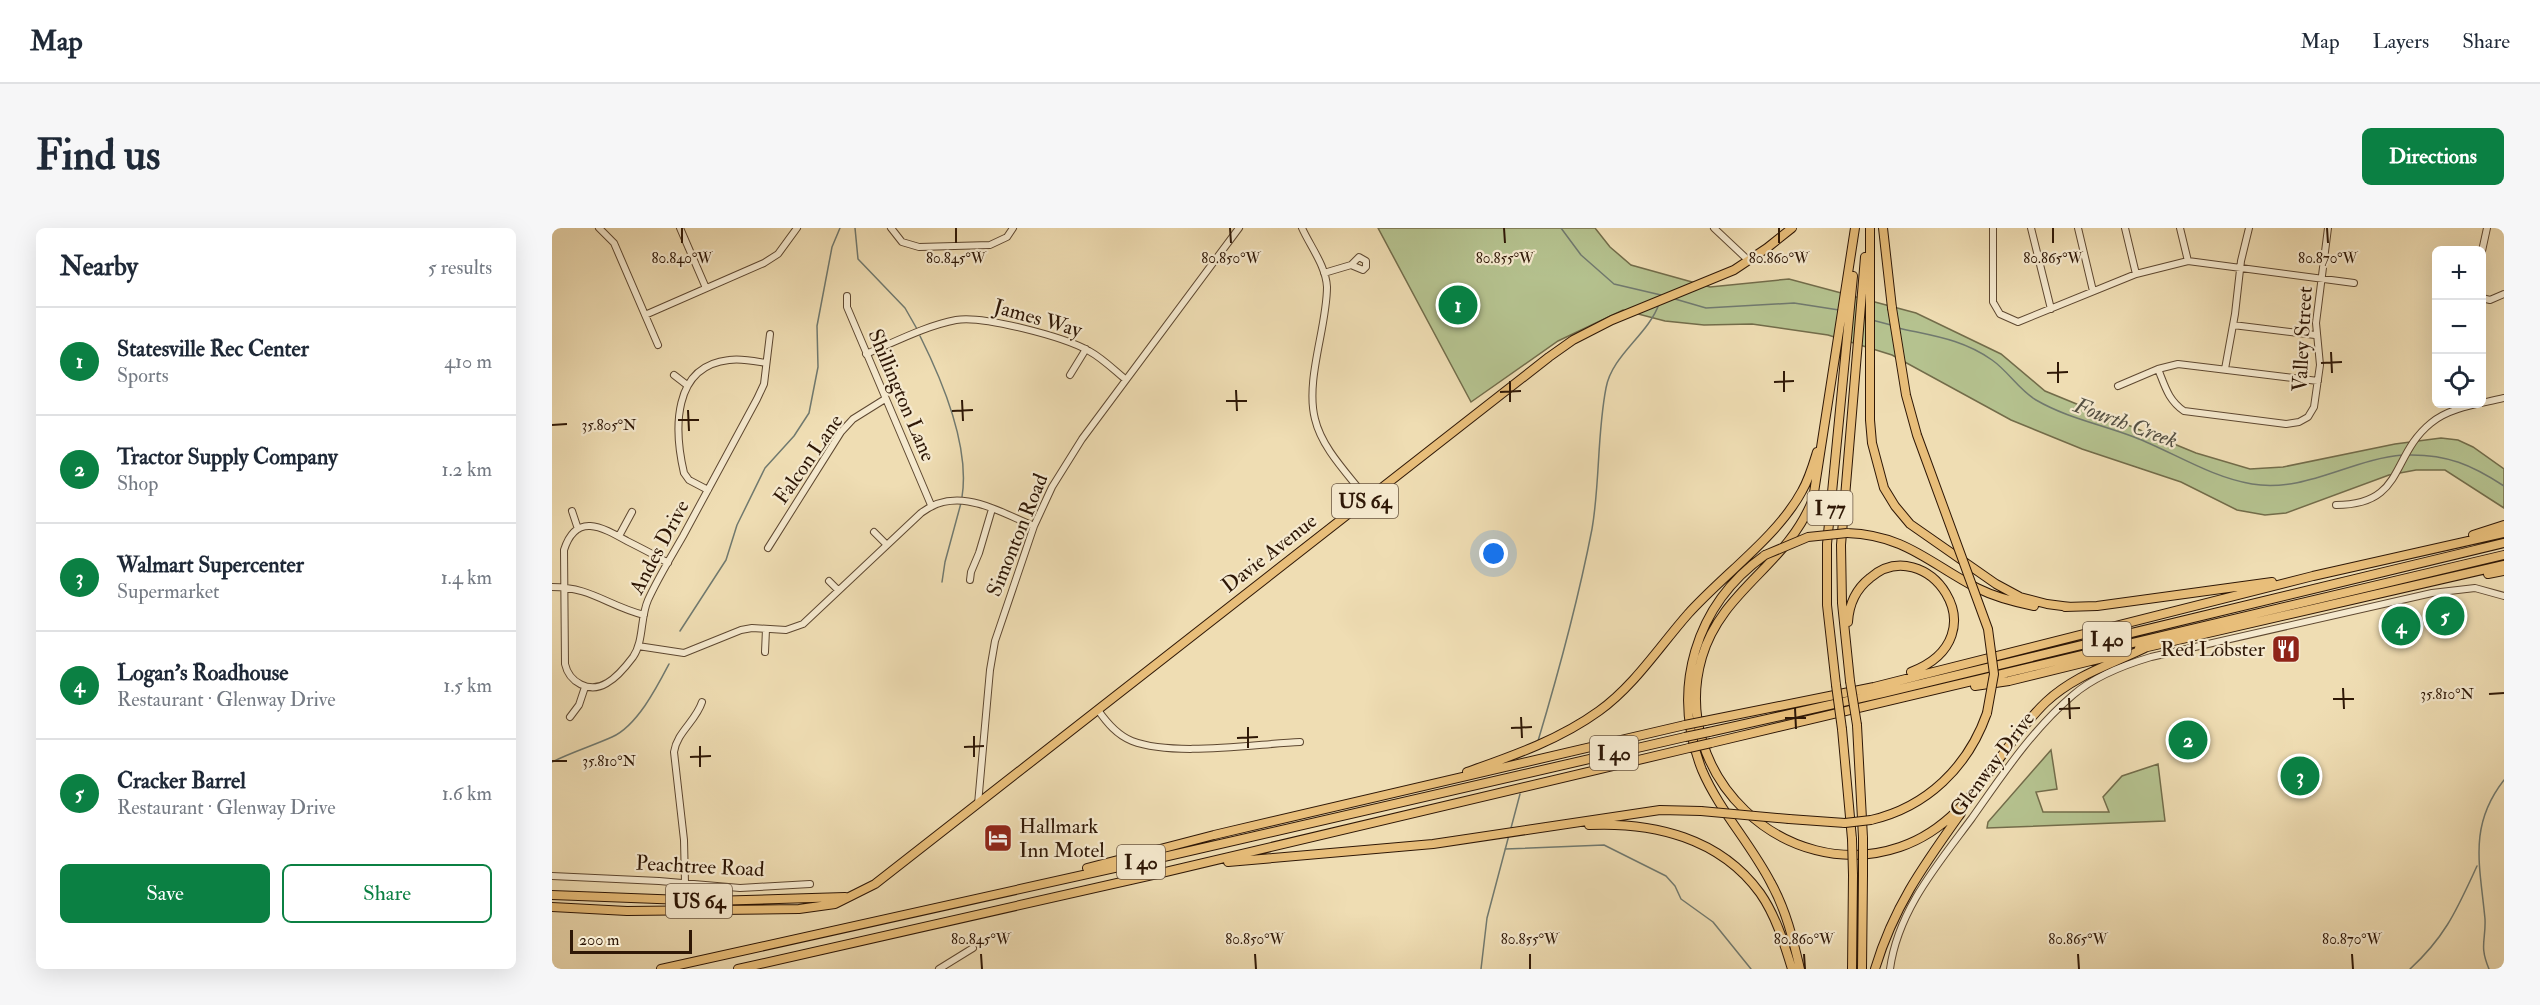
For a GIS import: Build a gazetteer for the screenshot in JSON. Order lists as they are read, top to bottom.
{
  "streets": {
    "highway": ["I 77", "I 40"],
    "main road": ["US 64", "Davie Avenue"],
    "street": [
      "James Way",
      "Valley Street",
      "Shillington Lane",
      "Falcon Lane",
      "Simonton Road",
      "Andes Drive",
      "Glenway Drive",
      "Peachtree Road"
    ]
  },
  "crossings": [
    ["James Way", "Shillington Lane"],
    ["James Way", "Simonton Road"],
    ["Shillington Lane", "Falcon Lane"],
    ["US 64", "Davie Avenue"],
    ["Simonton Road", "Davie Avenue"]
  ],
  "water": ["Fourth Creek"],
  "places": {
    "restaurant": ["Red Lobster"],
    "hotel": ["Hallmark Inn Motel"]
  },
  "scale_bar": "200 m",
  "page": {
    "header": "Map",
    "nav": ["Map", "Layers", "Share"],
    "buttons": [
      "Directions",
      ["Save", "Share"]
    ],
    "title": "Find us",
    "heading": ["Nearby", "5 results"],
    "map_buttons": ["+", "−"],
    "pins": [
      "1",
      "5",
      "4",
      "2",
      "3"
    ],
    "list": [
      {
        "mark": "1",
        "name": "Statesville Rec Center",
        "note": "Sports",
        "value": "410 m"
      },
      {
        "mark": "2",
        "name": "Tractor Supply Company",
        "note": "Shop",
        "value": "1.2 km"
      },
      {
        "mark": "3",
        "name": "Walmart Supercenter",
        "note": "Supermarket",
        "value": "1.4 km"
      },
      {
        "mark": "4",
        "name": "Logan's Roadhouse",
        "note": "Restaurant · Glenway Drive",
        "value": "1.5 km"
      },
      {
        "mark": "5",
        "name": "Cracker Barrel",
        "note": "Restaurant · Glenway Drive",
        "value": "1.6 km"
      }
    ],
    "scale": "200 m"
  },
  "coordinates": [
    "80.840°W",
    "80.845°W",
    "80.850°W",
    "80.855°W",
    "80.860°W",
    "80.865°W",
    "80.870°W",
    "35.805°N",
    "35.810°N"
  ]
}
